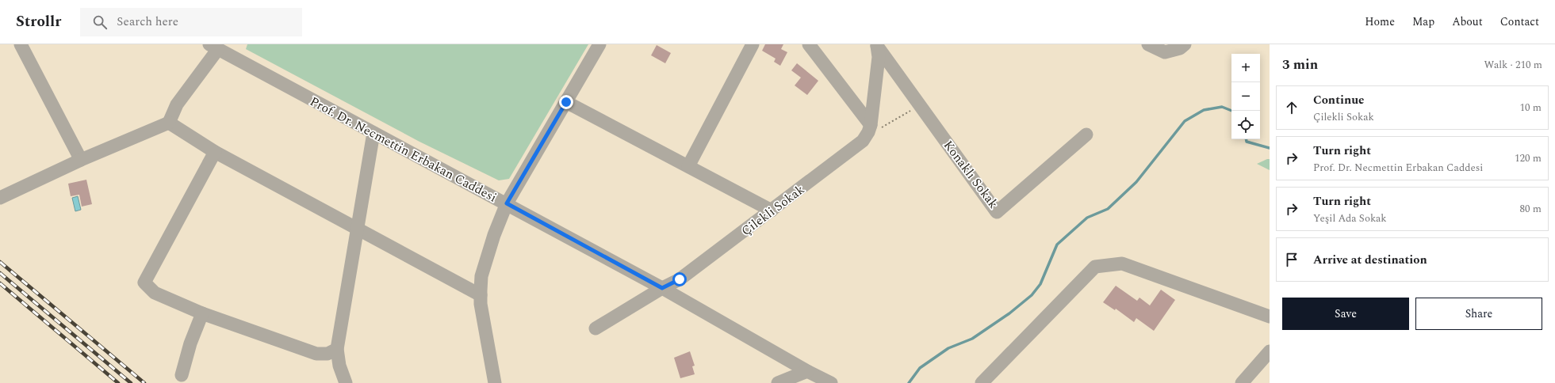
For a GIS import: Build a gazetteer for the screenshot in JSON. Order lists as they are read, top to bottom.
{
  "streets": {
    "street": ["Prof. Dr. Necmettin Erbakan Caddesi", "Konaklı Sokak", "Çilekli Sokak"]
  },
  "crossings": [
    ["Prof. Dr. Necmettin Erbakan Caddesi", "Çilekli Sokak"]
  ],
  "page": {
    "header": "Strollr",
    "search": "Search here",
    "nav": [
      "Home",
      "Map",
      "About",
      "Contact"
    ],
    "heading": ["3 min", "Walk · 210 m"],
    "map_buttons": ["+", "−"],
    "list": [
      ["Continue", "Çilekli Sokak", "10 m"],
      ["Turn right", "Prof. Dr. Necmettin Erbakan Caddesi", "120 m"],
      ["Turn right", "Yeşil Ada Sokak", "80 m"],
      "Arrive at destination"
    ],
    "buttons": ["Save", "Share"]
  }
}
